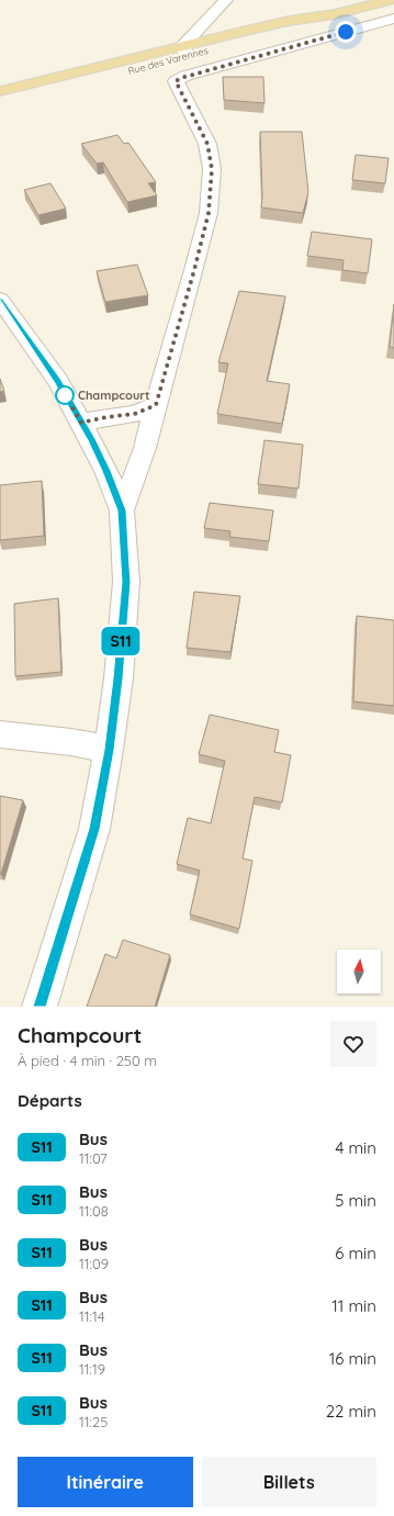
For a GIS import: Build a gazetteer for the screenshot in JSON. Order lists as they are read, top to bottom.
{
  "streets": {
    "main road": ["Rue des Varennes"]
  },
  "places": ["Champcourt"],
  "lines": ["bus line S11"],
  "north": "top",
  "page": {
    "on_map": "S11",
    "heading": [
      ["Champcourt", "À pied · 4 min · 250 m"],
      "Départs"
    ],
    "list": [
      {
        "mark": "S11",
        "name": "Bus",
        "note": "11:07",
        "value": "4 min"
      },
      {
        "mark": "S11",
        "name": "Bus",
        "note": "11:08",
        "value": "5 min"
      },
      {
        "mark": "S11",
        "name": "Bus",
        "note": "11:09",
        "value": "6 min"
      },
      {
        "mark": "S11",
        "name": "Bus",
        "note": "11:14",
        "value": "11 min"
      },
      {
        "mark": "S11",
        "name": "Bus",
        "note": "11:19",
        "value": "16 min"
      },
      {
        "mark": "S11",
        "name": "Bus",
        "note": "11:25",
        "value": "22 min"
      }
    ],
    "buttons": ["Itinéraire", "Billets"]
  }
}
